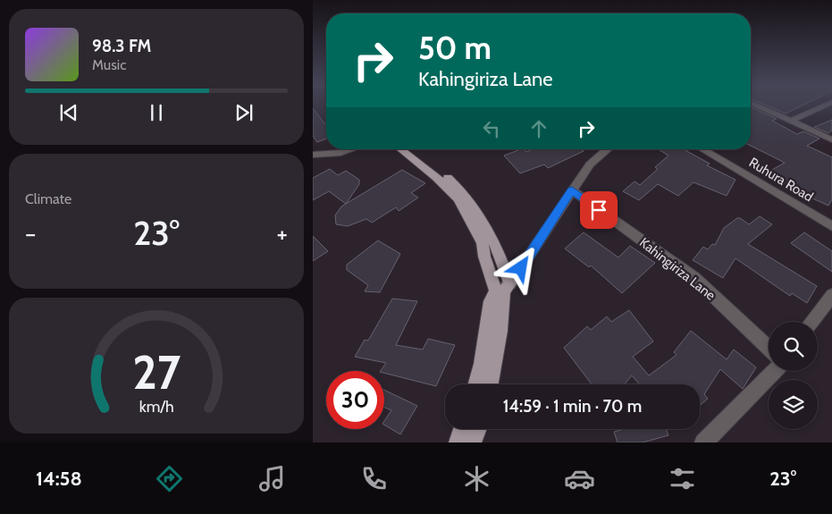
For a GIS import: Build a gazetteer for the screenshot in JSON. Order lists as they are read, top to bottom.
{
  "streets": {
    "street": ["Ruhura Road", "Kahingiriza Lane"]
  },
  "page": {
    "turn": ["50 m", "Kahingiriza Lane"],
    "song": ["98.3 FM", "Music"],
    "tile": "Climate",
    "heat": ["−", "23°", "+"],
    "limit": "30",
    "trip": "14:59 · 1 min · 70 m",
    "tabs": ["14:58", "23°"],
    "gauge": ["27", "km/h"]
  }
}
